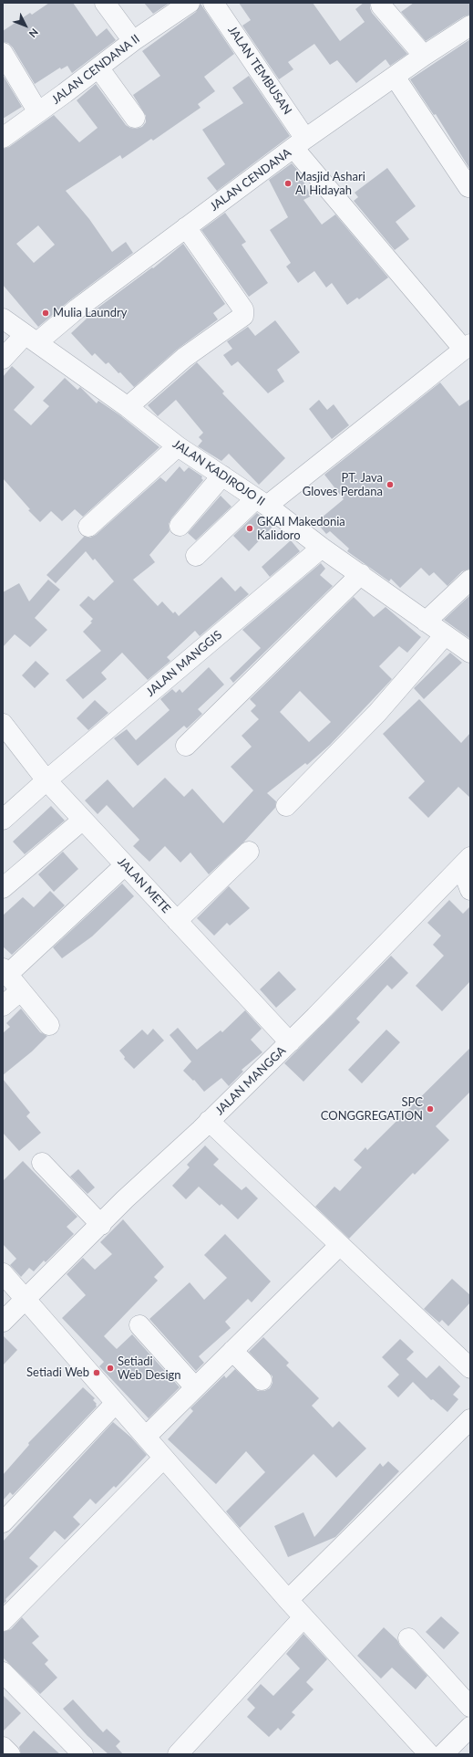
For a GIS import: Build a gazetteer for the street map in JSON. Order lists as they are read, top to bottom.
{
  "streets": {
    "street": [
      "JALAN CENDANA II",
      "JALAN TEMBUSAN",
      "JALAN CENDANA",
      "JALAN KADIROJO II",
      "JALAN MANGGIS",
      "JALAN METE",
      "JALAN MANGGA"
    ]
  },
  "crossings": [
    ["JALAN TEMBUSAN", "JALAN CENDANA"],
    ["JALAN CENDANA", "JALAN KADIROJO II"],
    ["JALAN KADIROJO II", "JALAN MANGGIS"],
    ["JALAN MANGGIS", "JALAN METE"],
    ["JALAN METE", "JALAN MANGGA"]
  ],
  "places": [
    "Masjid Ashari Al Hidayah",
    "Mulia Laundry",
    "PT. Java Gloves Perdana",
    "GKAI Makedonia Kalidoro",
    "SPC CONGGREGATION",
    "Setiadi Web Design",
    "Setiadi Web"
  ],
  "north": "bottom right"
}
